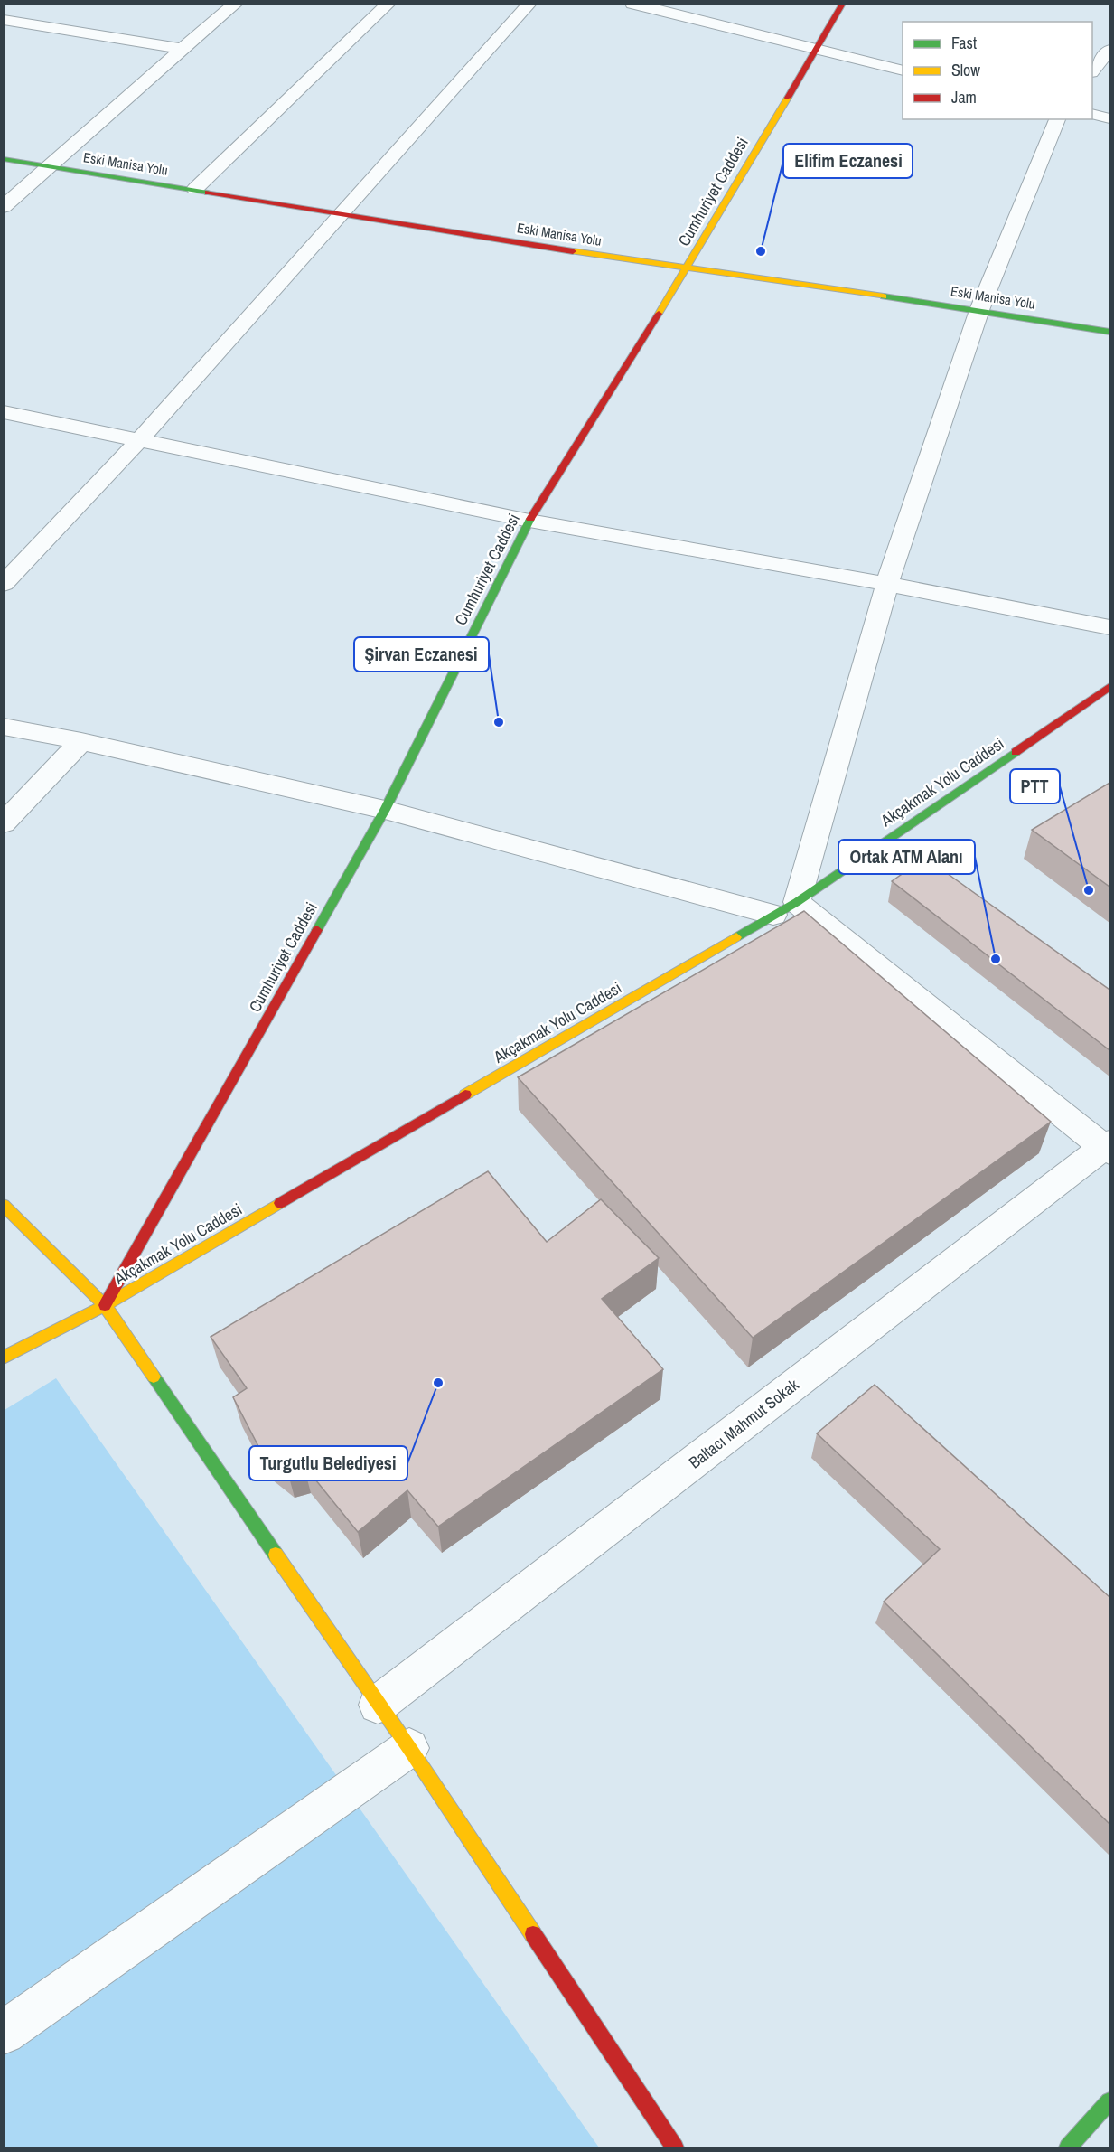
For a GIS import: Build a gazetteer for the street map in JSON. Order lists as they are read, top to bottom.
{
  "streets": {
    "main road": ["Eski Manisa Yolu", "Cumhuriyet Caddesi", "Akçakmak Yolu Caddesi"],
    "street": ["Baltacı Mahmut Sokak"]
  },
  "crossings": [
    ["Eski Manisa Yolu", "Cumhuriyet Caddesi"],
    ["Cumhuriyet Caddesi", "Akçakmak Yolu Caddesi"]
  ],
  "places": [
    "Elifim Eczanesi",
    "Şirvan Eczanesi",
    "PTT",
    "Ortak ATM Alanı",
    "Turgutlu Belediyesi"
  ],
  "legend": ["Fast", "Slow", "Jam"]
}
